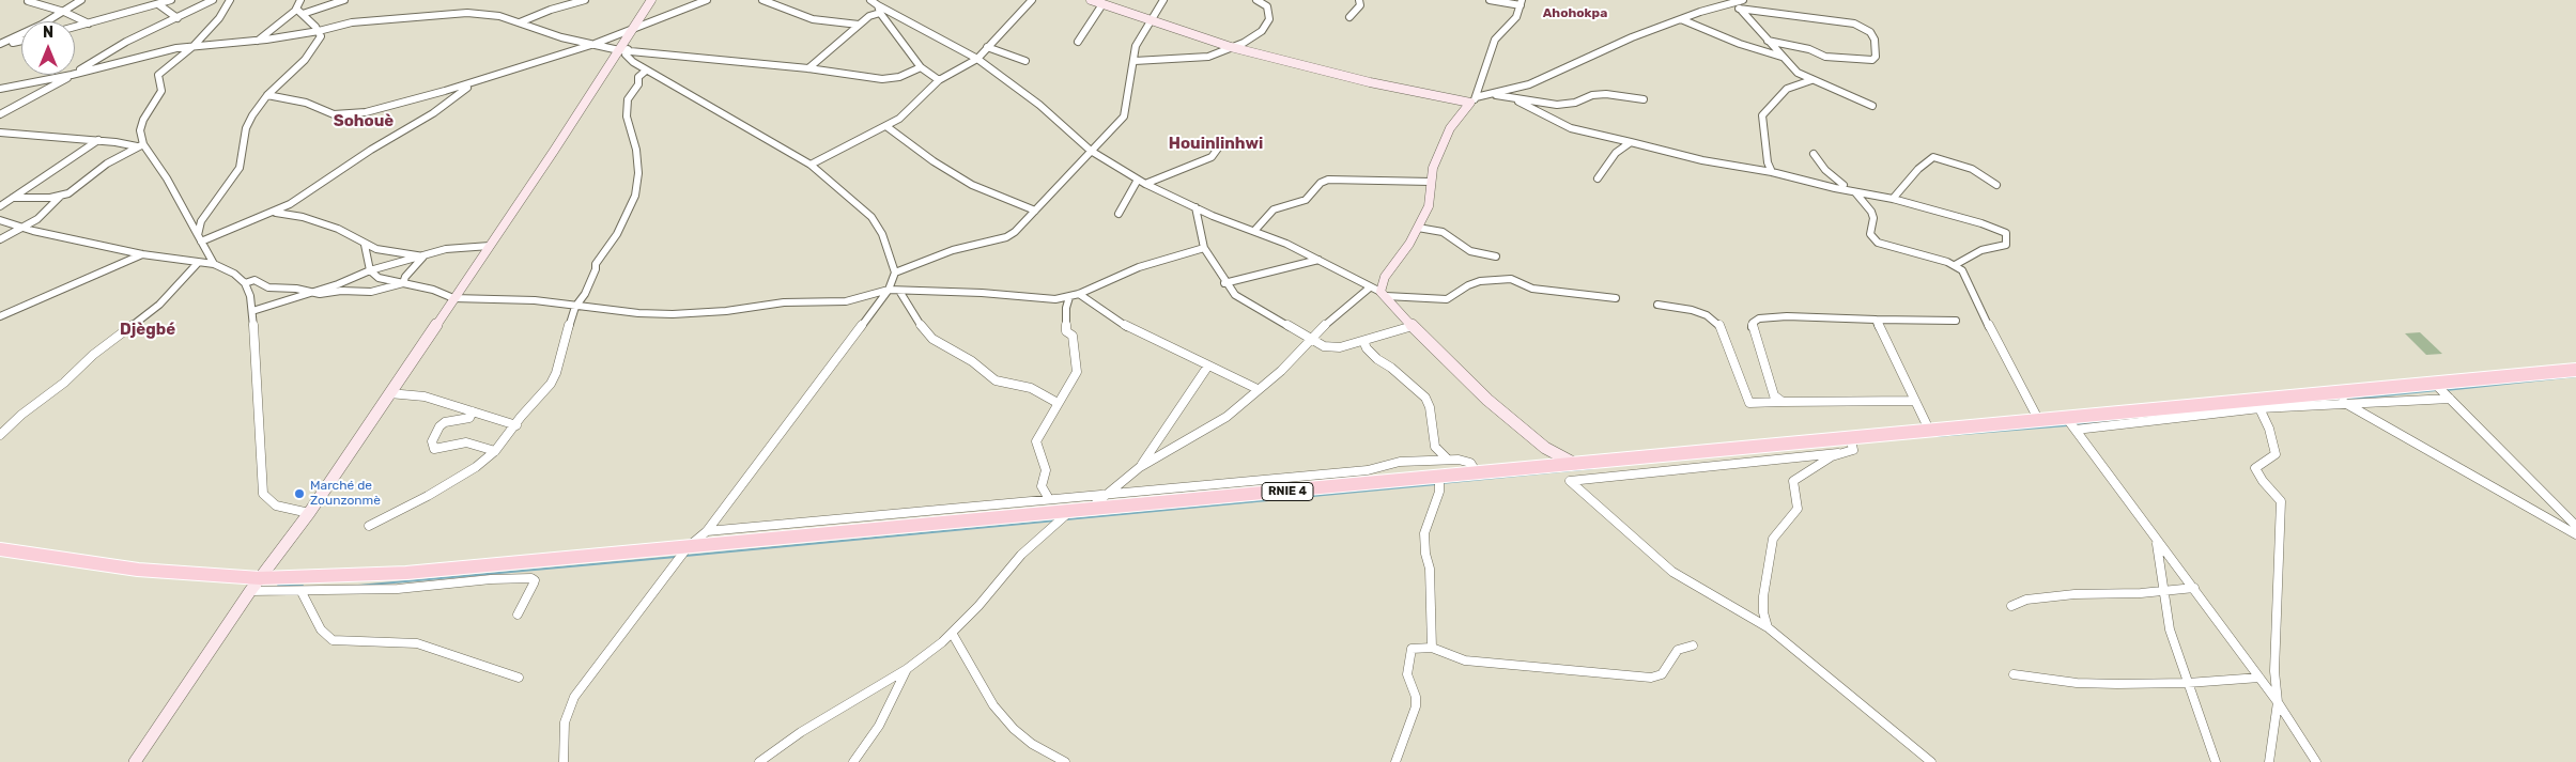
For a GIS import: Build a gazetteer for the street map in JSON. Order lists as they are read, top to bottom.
{
  "streets": {
    "main road": ["RNIE 4"]
  },
  "districts": [
    "Ahohokpa",
    "Sohouè",
    "Houinlinhwi",
    "Djègbé"
  ],
  "places": ["Marché de Zounzonmè"],
  "north": "top"
}
